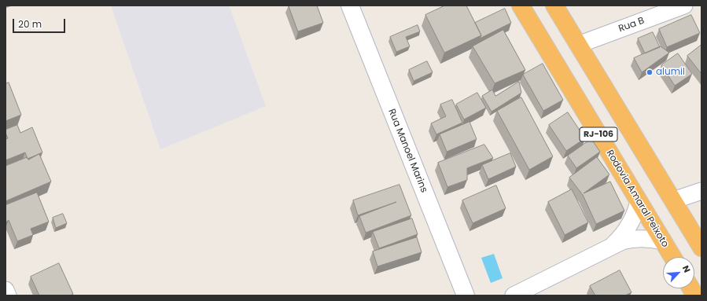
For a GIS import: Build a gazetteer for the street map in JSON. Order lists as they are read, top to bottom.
{
  "streets": {
    "highway": ["RJ-106", "Rodovia Amaral Peixoto"],
    "main road": ["Rua Manoel Marins"],
    "street": ["Rua B"]
  },
  "crossings": [
    ["Rua B", "RJ-106"]
  ],
  "places": ["alumil"],
  "scale_bar": "20 m",
  "north": "top right"
}
